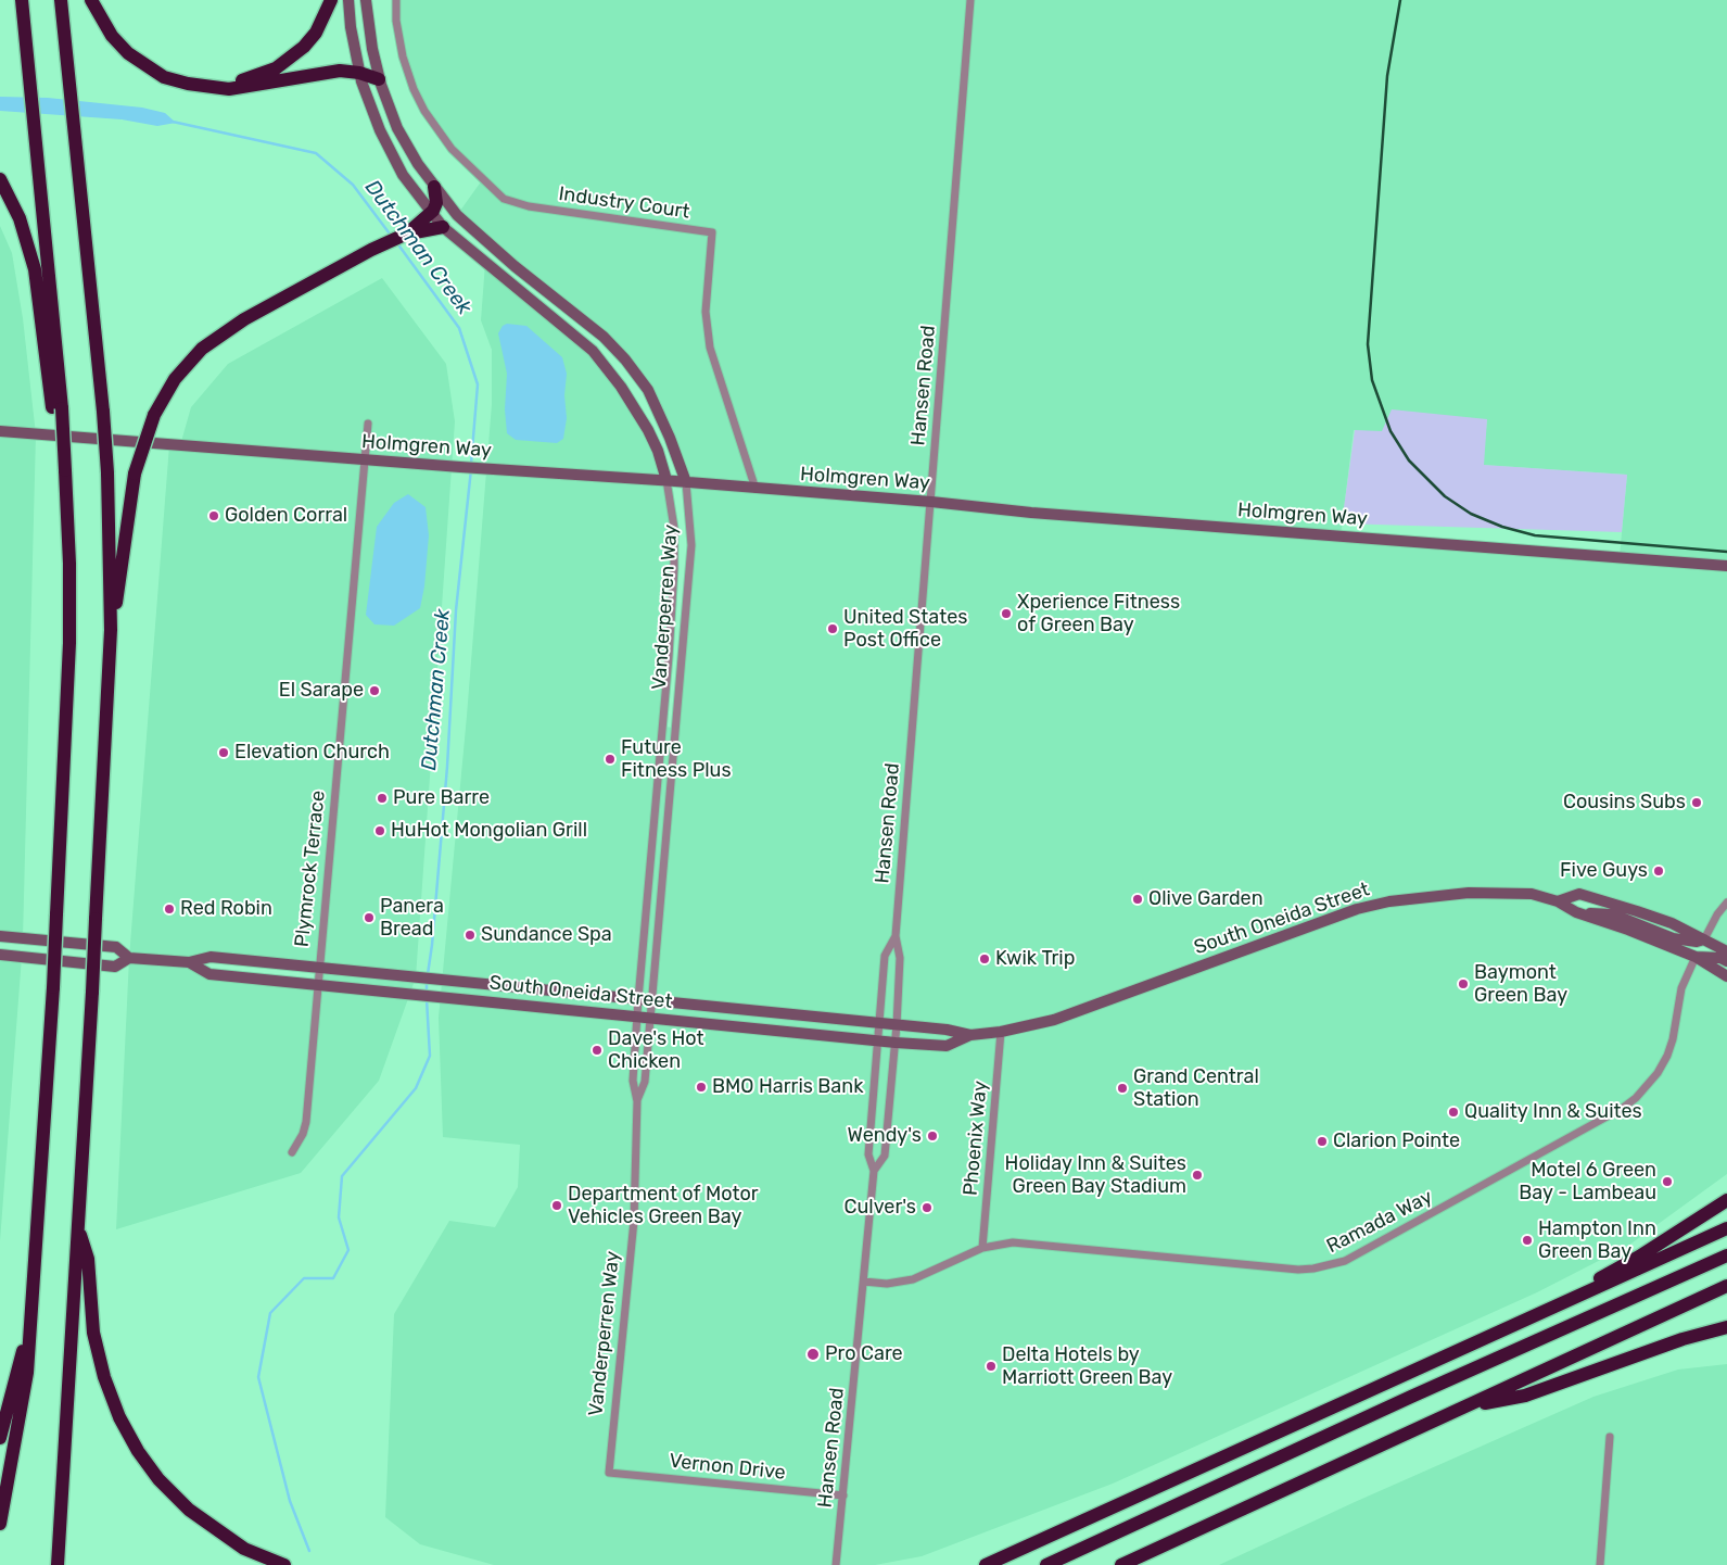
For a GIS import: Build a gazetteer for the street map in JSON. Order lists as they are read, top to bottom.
{
  "streets": {
    "street": [
      "Industry Court",
      "Hansen Road",
      "Holmgren Way",
      "Vanderperren Way",
      "Plymrock Terrace",
      "South Oneida Street",
      "Phoenix Way",
      "Ramada Way",
      "Vernon Drive"
    ]
  },
  "crossings": [
    ["Industry Court", "Holmgren Way"],
    ["Hansen Road", "Holmgren Way"],
    ["Hansen Road", "South Oneida Street"],
    ["Hansen Road", "Ramada Way"],
    ["Hansen Road", "Vernon Drive"],
    ["Holmgren Way", "Vanderperren Way"],
    ["Holmgren Way", "Plymrock Terrace"],
    ["Vanderperren Way", "South Oneida Street"],
    ["Vanderperren Way", "Vernon Drive"],
    ["Plymrock Terrace", "South Oneida Street"],
    ["South Oneida Street", "Phoenix Way"],
    ["South Oneida Street", "Ramada Way"],
    ["Phoenix Way", "Ramada Way"]
  ],
  "water": ["Dutchman Creek"],
  "places": [
    "Golden Corral",
    "Xperience Fitness of Green Bay",
    "United States Post Office",
    "El Sarape",
    "Elevation Church",
    "Future Fitness Plus",
    "Pure Barre",
    "Cousins Subs",
    "HuHot Mongolian Grill",
    "Five Guys",
    "Olive Garden",
    "Red Robin",
    "Panera Bread",
    "Sundance Spa",
    "Kwik Trip",
    "Baymont Green Bay",
    "Dave's Hot Chicken",
    "BMO Harris Bank",
    "Grand Central Station",
    "Quality Inn & Suites",
    "Wendy's",
    "Clarion Pointe",
    "Holiday Inn & Suites Green Bay Stadium",
    "Motel 6 Green Bay - Lambeau",
    "Department of Motor Vehicles Green Bay",
    "Culver's",
    "Hampton Inn Green Bay",
    "Pro Care",
    "Delta Hotels by Marriott Green Bay"
  ]
}
